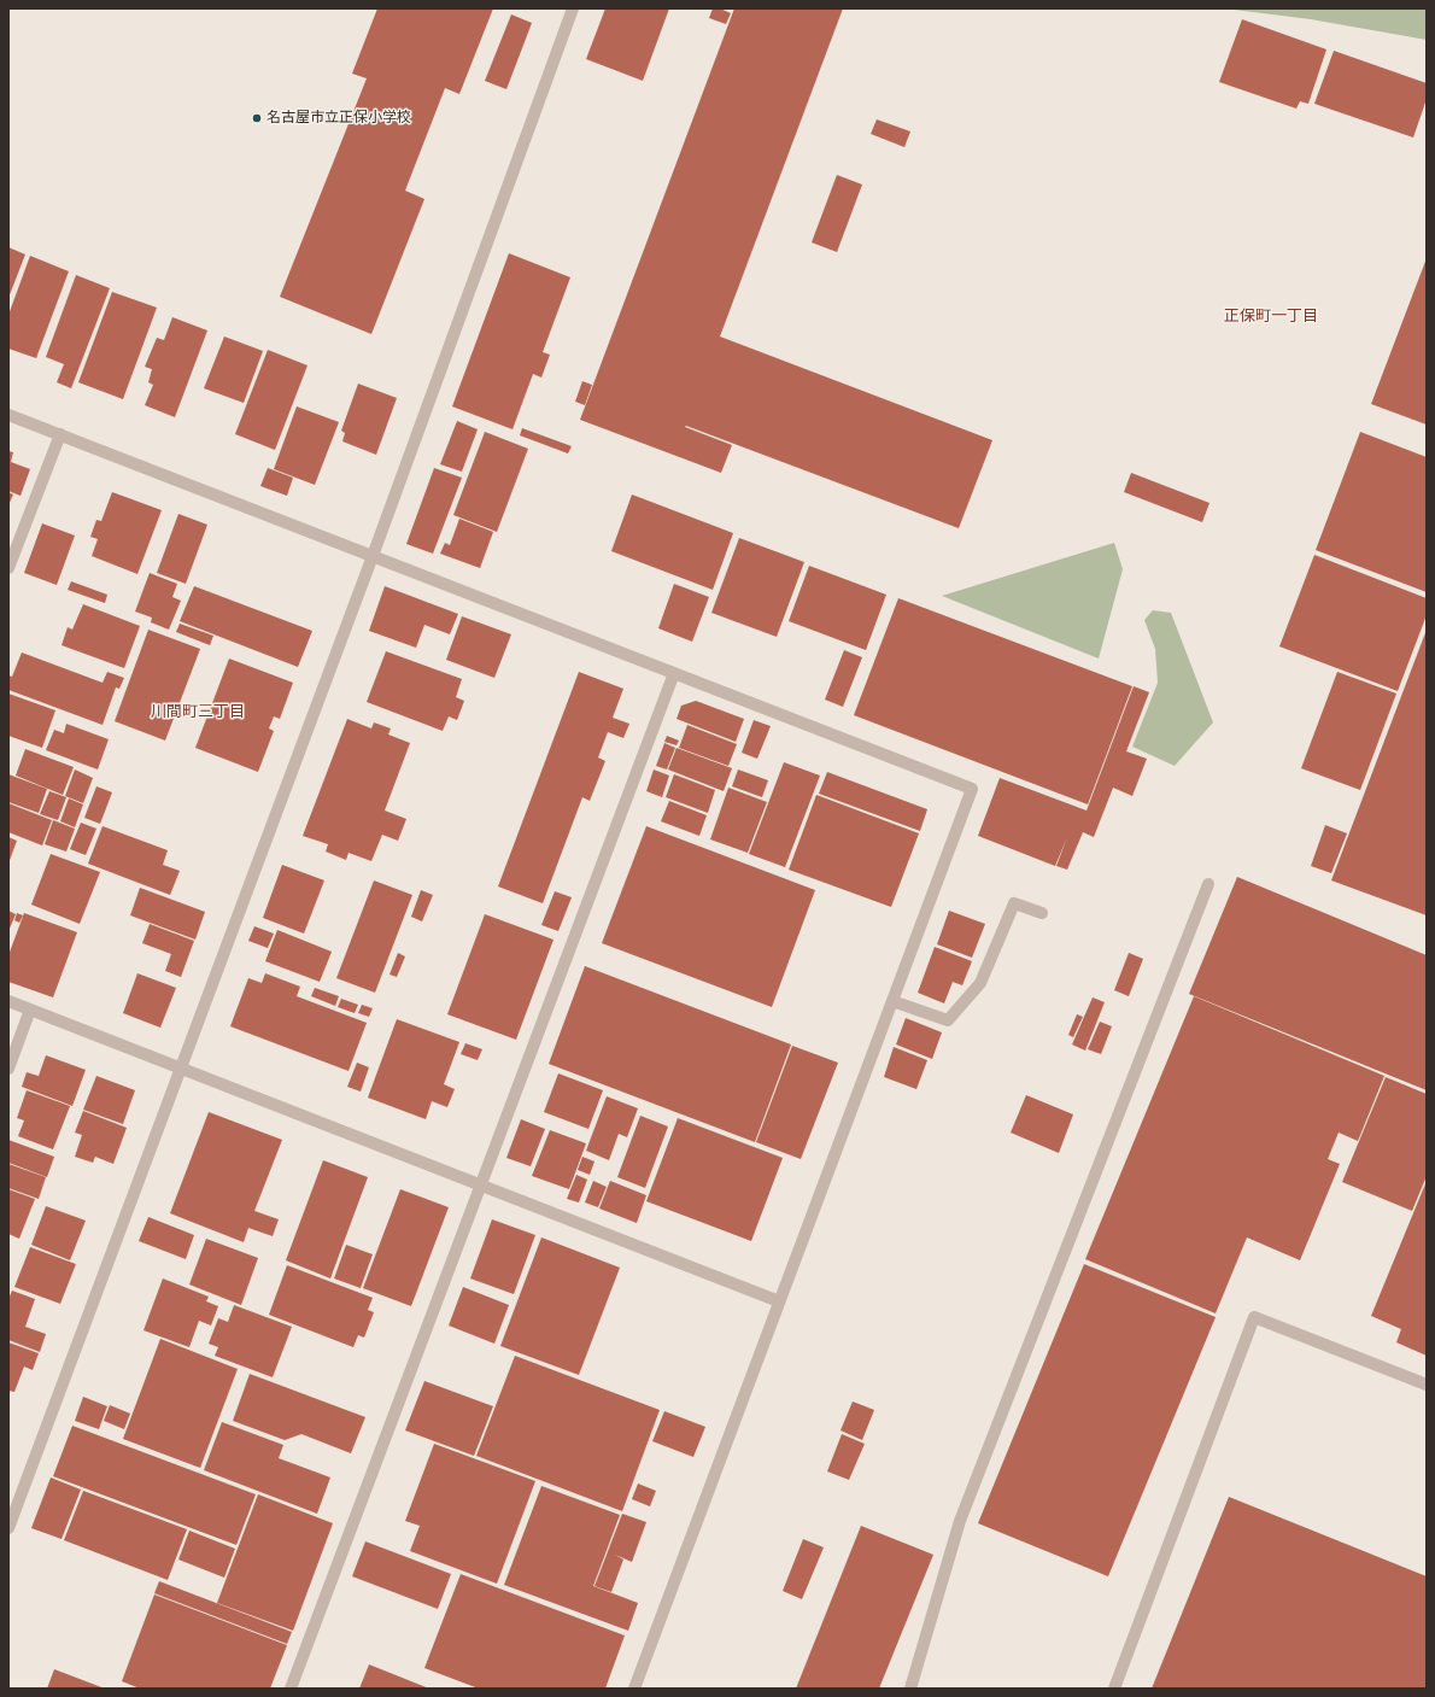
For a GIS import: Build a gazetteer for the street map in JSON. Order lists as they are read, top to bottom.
{
  "districts": ["正保町一丁目", "川間町三丁目"],
  "places": ["名古屋市立正保小学校"]
}
